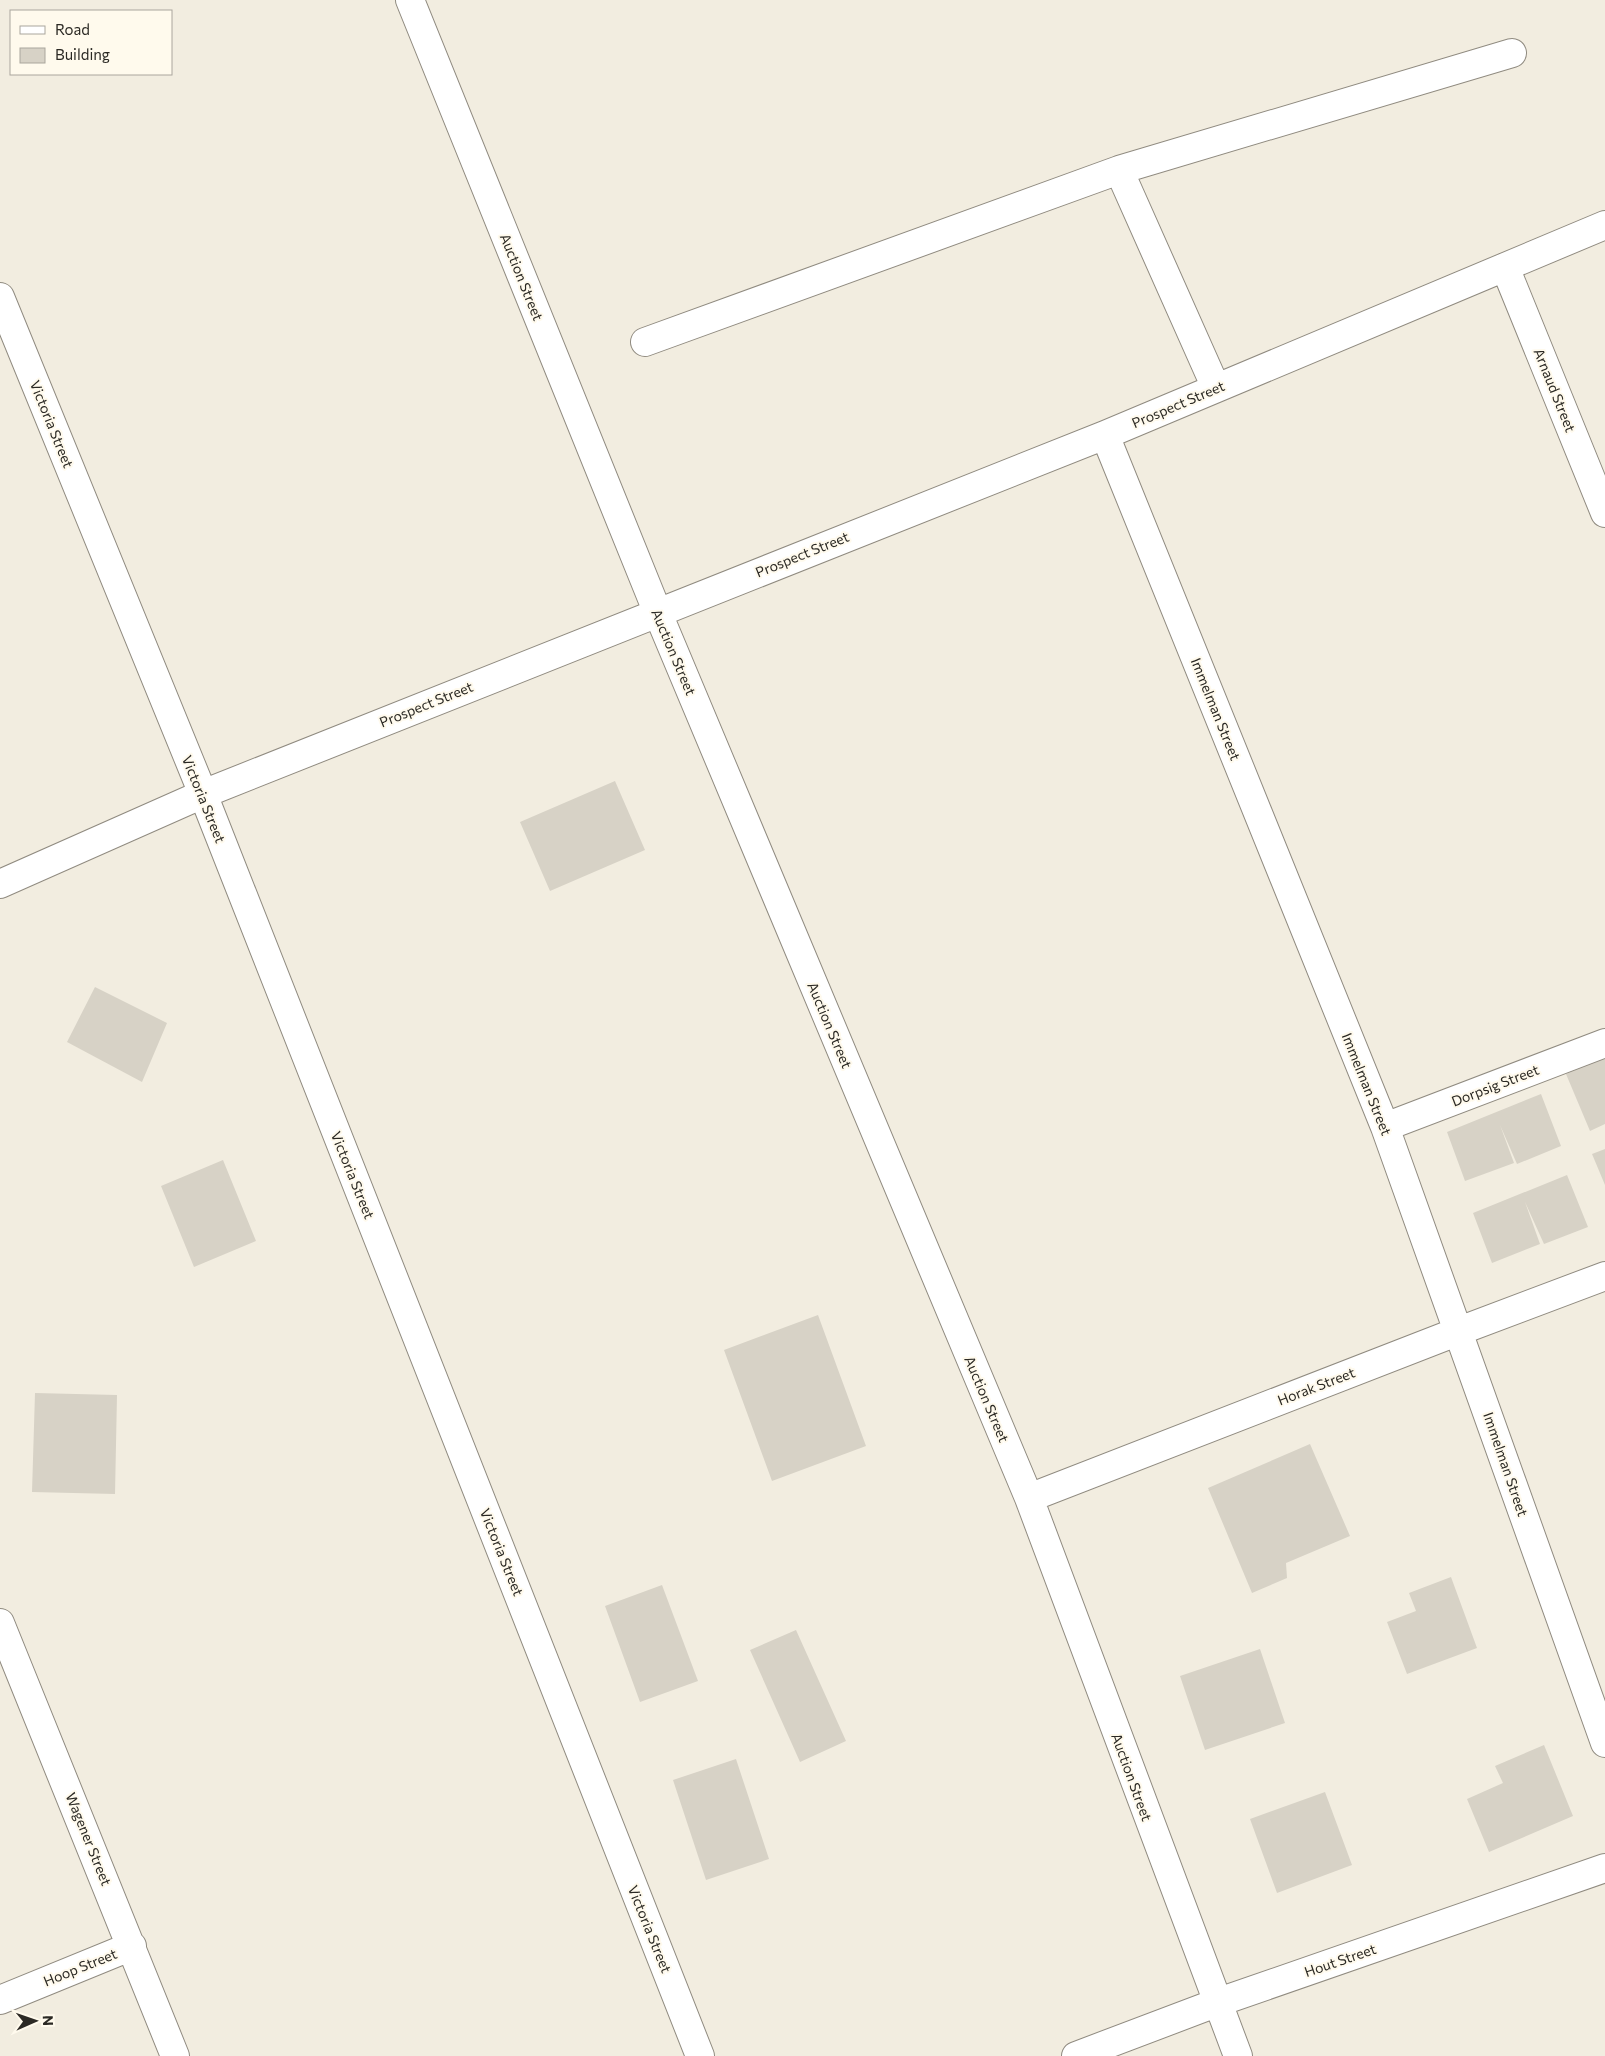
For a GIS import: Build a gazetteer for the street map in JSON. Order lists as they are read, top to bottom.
{
  "streets": {
    "street": [
      "Auction Street",
      "Arnaud Street",
      "Prospect Street",
      "Victoria Street",
      "Immelman Street",
      "Dorpsig Street",
      "Horak Street",
      "Wagener Street",
      "Hout Street",
      "Hoop Street"
    ]
  },
  "crossings": [
    ["Auction Street", "Prospect Street"],
    ["Auction Street", "Horak Street"],
    ["Auction Street", "Hout Street"],
    ["Arnaud Street", "Prospect Street"],
    ["Prospect Street", "Victoria Street"],
    ["Prospect Street", "Immelman Street"],
    ["Immelman Street", "Dorpsig Street"],
    ["Immelman Street", "Horak Street"],
    ["Wagener Street", "Hoop Street"]
  ],
  "legend": ["Road", "Building"],
  "north": "right"
}
